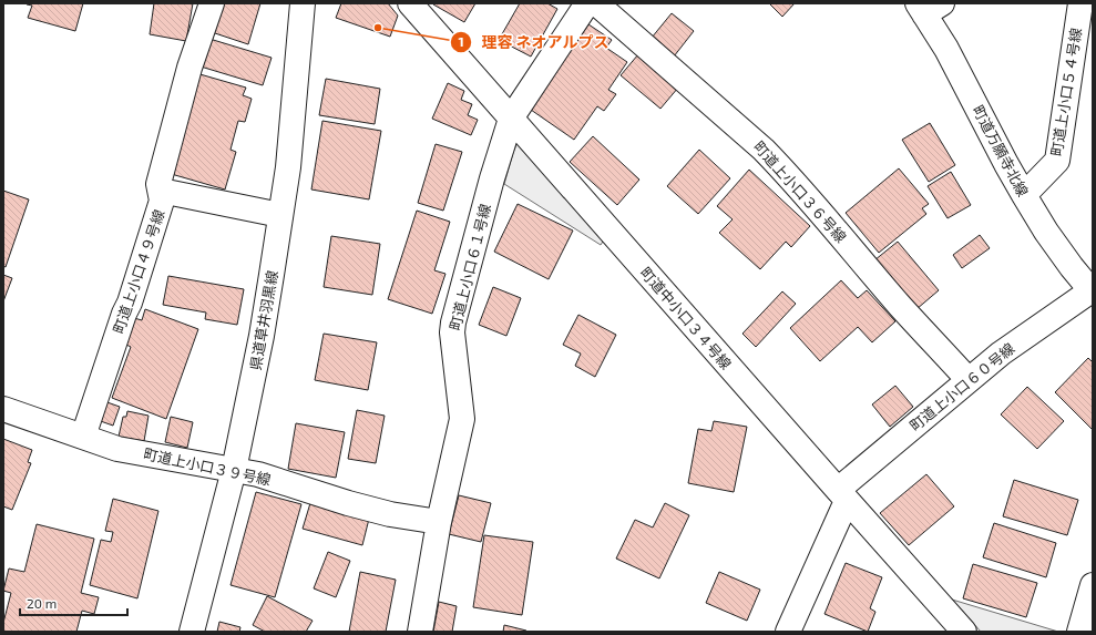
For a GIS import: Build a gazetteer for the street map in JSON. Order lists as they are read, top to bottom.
{
  "streets": {
    "street": [
      "町道上小口５４号線",
      "町道万願寺北線",
      "町道上小口３６号線",
      "町道上小口６１号線",
      "町道上小口４９号線",
      "町道中小口３４号線",
      "県道草井羽黒線",
      "町道上小口６０号線",
      "町道上小口３９号線"
    ]
  },
  "crossings": [
    ["町道上小口５４号線", "町道万願寺北線"],
    ["町道万願寺北線", "町道上小口６０号線"],
    ["町道上小口３６号線", "町道上小口６０号線"],
    ["町道上小口６１号線", "町道中小口３４号線"],
    ["町道上小口６１号線", "町道上小口３９号線"],
    ["町道上小口４９号線", "町道上小口３９号線"],
    ["町道中小口３４号線", "町道上小口６０号線"],
    ["県道草井羽黒線", "町道上小口３９号線"]
  ],
  "places": ["理容 ネオアルプス"],
  "scale_bar": "20 m"
}
